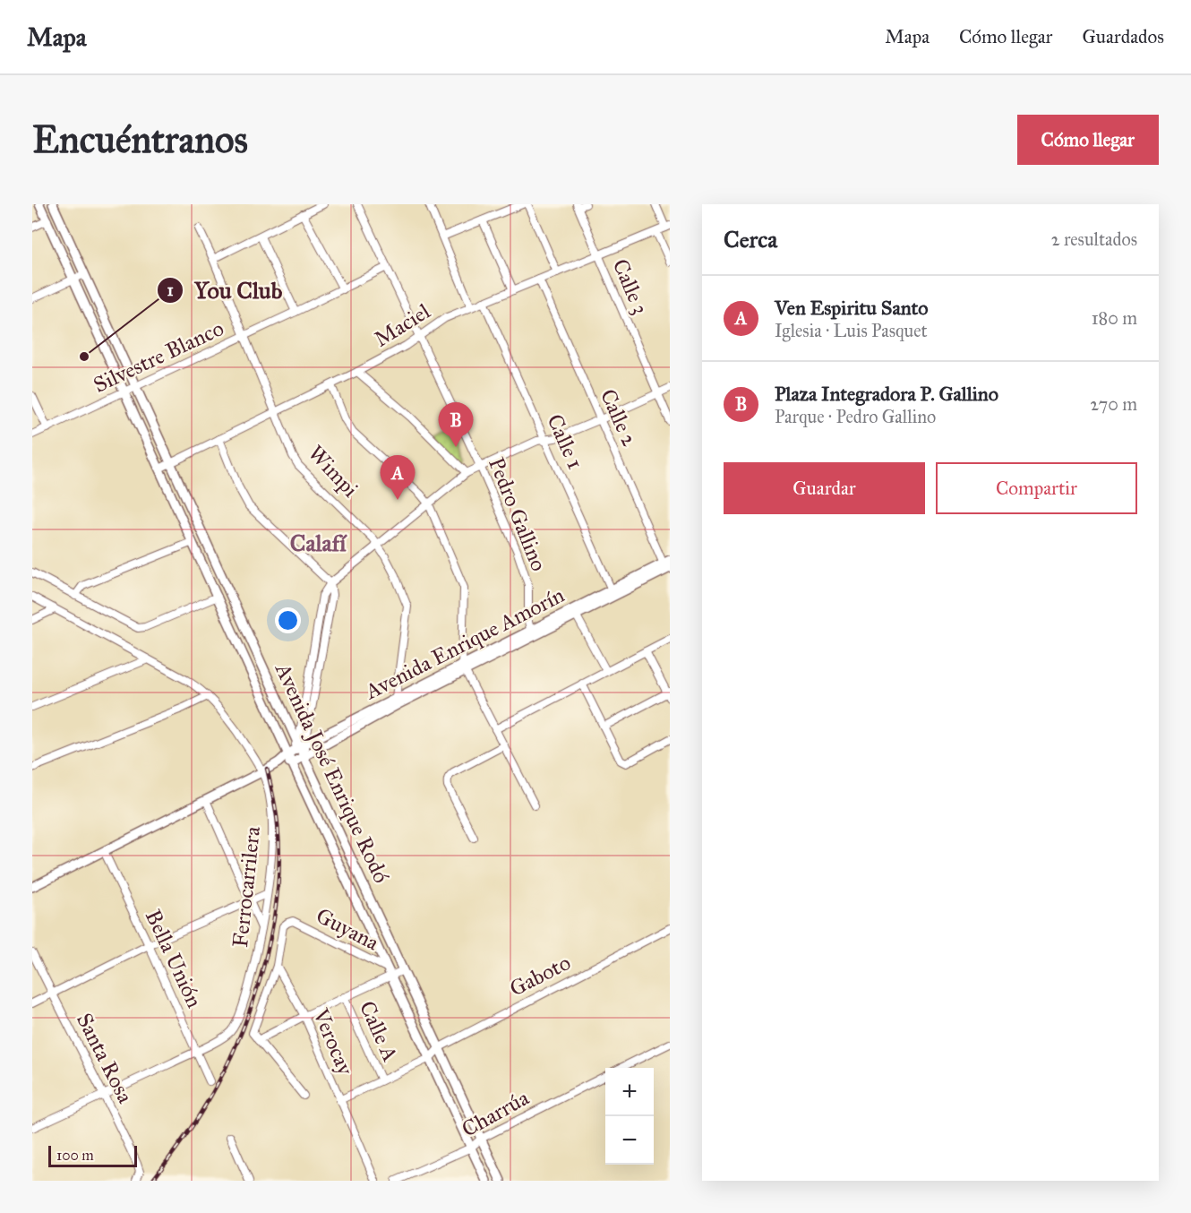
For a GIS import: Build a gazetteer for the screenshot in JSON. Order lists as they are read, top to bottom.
{
  "streets": {
    "street": [
      "Calle 3",
      "Maciel",
      "Silvestre Blanco",
      "Calle 2",
      "Calle 1",
      "Wimpi",
      "Pedro Gallino",
      "Avenida Enrique Amorín",
      "Avenida José Enrique Rodó",
      "Ferrocarrilera",
      "Guyana",
      "Bella Unión",
      "Gaboto",
      "Calle A",
      "Verocay",
      "Santa Rosa",
      "Charrúa"
    ]
  },
  "crossings": [
    ["Calle 3", "Maciel"],
    ["Maciel", "Calle 2"],
    ["Maciel", "Calle 1"],
    ["Maciel", "Wimpi"],
    ["Maciel", "Pedro Gallino"],
    ["Maciel", "Avenida José Enrique Rodó"],
    ["Silvestre Blanco", "Wimpi"],
    ["Silvestre Blanco", "Pedro Gallino"],
    ["Silvestre Blanco", "Avenida José Enrique Rodó"],
    ["Calle 2", "Avenida Enrique Amorín"],
    ["Calle 1", "Avenida Enrique Amorín"],
    ["Wimpi", "Avenida Enrique Amorín"],
    ["Pedro Gallino", "Avenida Enrique Amorín"],
    ["Avenida Enrique Amorín", "Avenida José Enrique Rodó"],
    ["Avenida Enrique Amorín", "Ferrocarrilera"],
    ["Avenida Enrique Amorín", "Bella Unión"],
    ["Avenida José Enrique Rodó", "Guyana"],
    ["Avenida José Enrique Rodó", "Gaboto"],
    ["Avenida José Enrique Rodó", "Charrúa"],
    ["Ferrocarrilera", "Bella Unión"],
    ["Ferrocarrilera", "Santa Rosa"],
    ["Guyana", "Verocay"]
  ],
  "districts": ["Calafí"],
  "places": ["You Club"],
  "scale_bar": "100 m",
  "page": {
    "header": "Mapa",
    "nav": ["Mapa", "Cómo llegar", "Guardados"],
    "buttons": [
      "Cómo llegar",
      ["Guardar", "Compartir"]
    ],
    "title": "Encuéntranos",
    "heading": ["Cerca", "2 resultados"],
    "list": [
      {
        "mark": "A",
        "name": "Ven Espiritu Santo",
        "note": "Iglesia · Luis Pasquet",
        "value": "180 m"
      },
      {
        "mark": "B",
        "name": "Plaza Integradora P. Gallino",
        "note": "Parque · Pedro Gallino",
        "value": "270 m"
      }
    ],
    "pins": ["B", "A"],
    "map_buttons": ["+", "−"],
    "scale": "100 m"
  }
}
